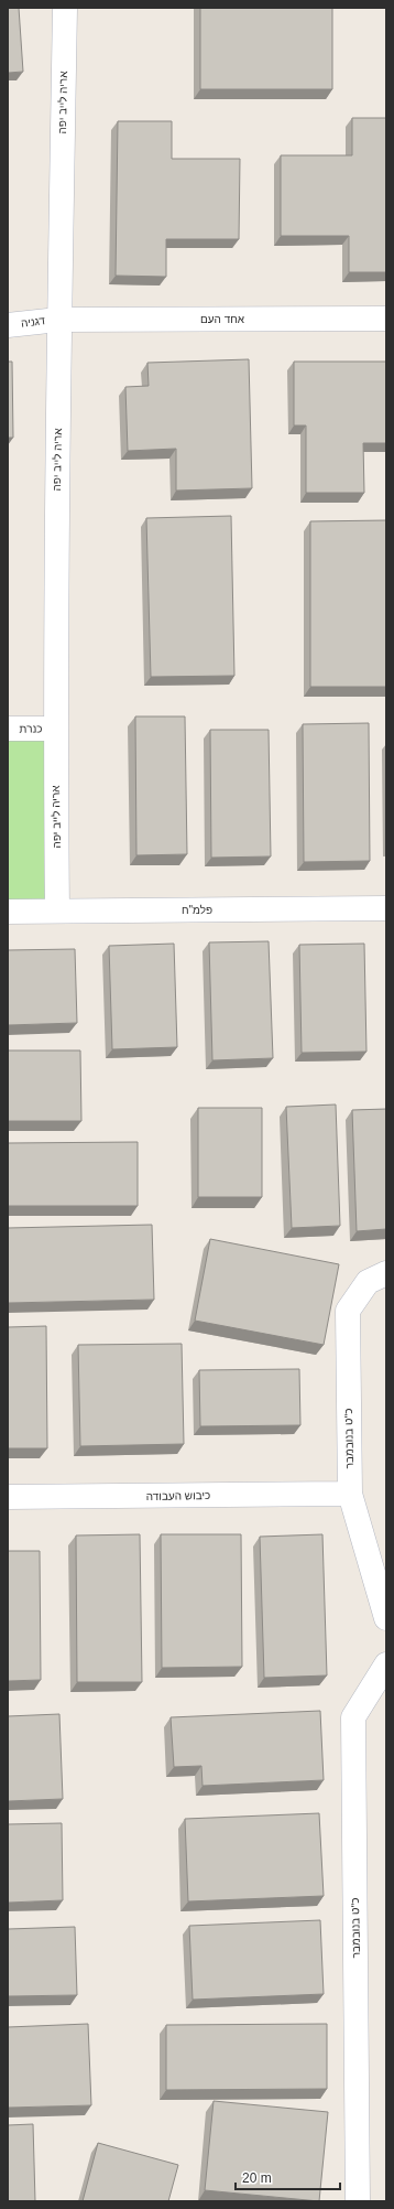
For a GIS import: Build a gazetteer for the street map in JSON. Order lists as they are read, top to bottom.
{
  "streets": {
    "street": [
      "אריה לייב יפה",
      "אחד העם",
      "דגניה",
      "כנרת",
      "פלמ\"ח",
      "כ\"ט בנובמבר",
      "כיבוש העבודה"
    ]
  },
  "crossings": [
    ["אריה לייב יפה", "אחד העם"],
    ["אריה לייב יפה", "דגניה"],
    ["אריה לייב יפה", "כנרת"],
    ["אריה לייב יפה", "פלמ\"ח"],
    ["אחד העם", "דגניה"],
    ["כ\"ט בנובמבר", "כיבוש העבודה"]
  ],
  "scale_bar": "20 m"
}
